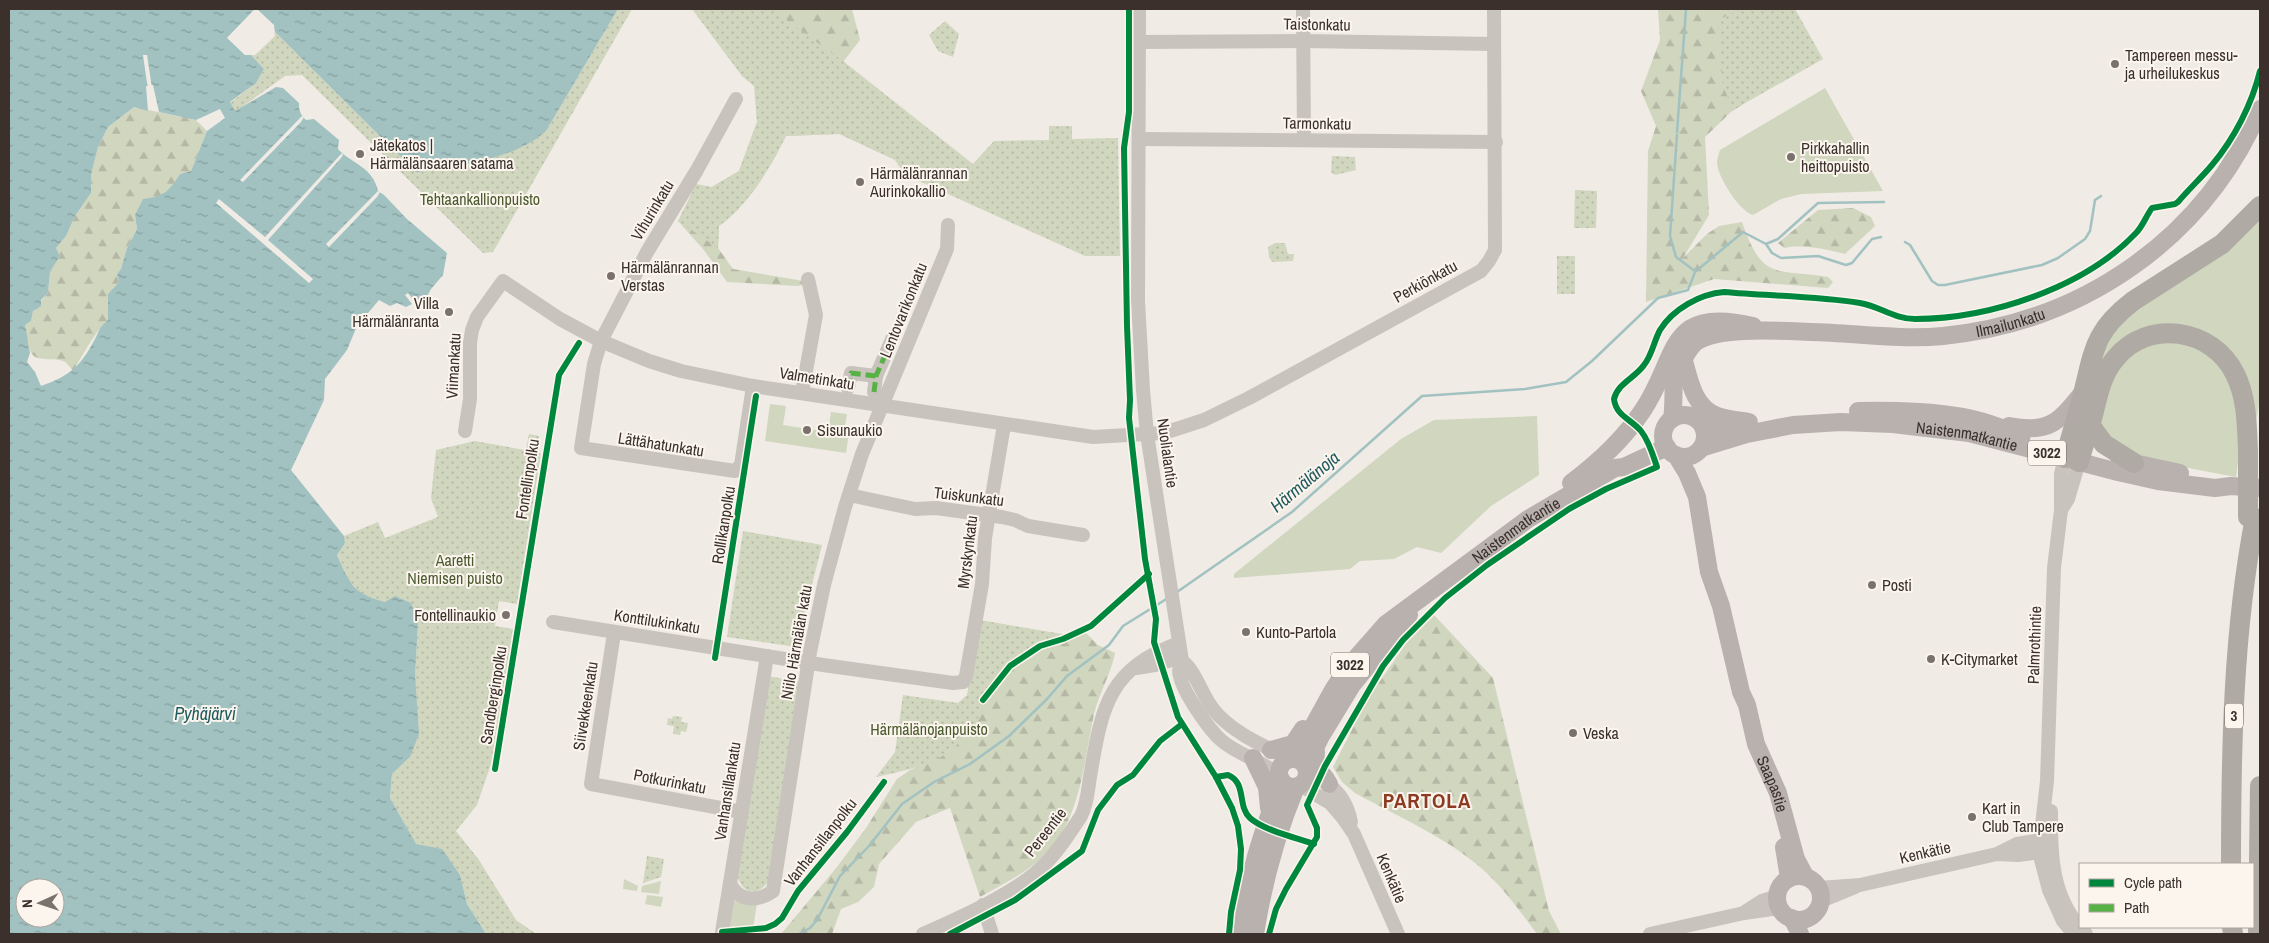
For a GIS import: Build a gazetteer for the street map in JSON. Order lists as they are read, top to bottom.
{
  "streets": {
    "highway": ["3"],
    "main road": [
      "Ilmailunkatu",
      "Naistenmatkantie",
      "3022",
      "Saapastie"
    ],
    "street": [
      "Taistonkatu",
      "Tarmonkatu",
      "Vihurinkatu",
      "Perkiönkatu",
      "Lentovarikonkatu",
      "Viimankatu",
      "Valmetinkatu",
      "Lättähatunkatu",
      "Nuolialantie",
      "Tuiskunkatu",
      "Myrskynkatu",
      "Konttilukinkatu",
      "Niilo Härmälän katu",
      "Palmrothintie",
      "Siivekkeenkatu",
      "Potkurinkatu",
      "Vanhansillankatu",
      "Pereentie",
      "Kenkätie"
    ],
    "cycle path": ["Fontellinpolku", "Rollikanpolku", "Vanhansillanpolku"]
  },
  "crossings": [
    ["Taistonkatu", "Perkiönkatu"],
    ["Taistonkatu", "Nuolialantie"],
    ["Tarmonkatu", "Perkiönkatu"],
    ["Tarmonkatu", "Nuolialantie"],
    ["Vihurinkatu", "Valmetinkatu"],
    ["Vihurinkatu", "Lättähatunkatu"],
    ["Perkiönkatu", "Valmetinkatu"],
    ["Perkiönkatu", "Nuolialantie"],
    ["Lentovarikonkatu", "Valmetinkatu"],
    ["Lentovarikonkatu", "Niilo Härmälän katu"],
    ["Ilmailunkatu", "Naistenmatkantie"],
    ["Ilmailunkatu", "3022"],
    ["Ilmailunkatu", "Saapastie"],
    ["Viimankatu", "Valmetinkatu"],
    ["Valmetinkatu", "Lättähatunkatu"],
    ["Valmetinkatu", "Nuolialantie"],
    ["Valmetinkatu", "Myrskynkatu"],
    ["Valmetinkatu", "Niilo Härmälän katu"],
    ["Naistenmatkantie", "Nuolialantie"],
    ["Naistenmatkantie", "3022"],
    ["Naistenmatkantie", "Palmrothintie"],
    ["Naistenmatkantie", "Saapastie"],
    ["Naistenmatkantie", "Kenkätie"],
    ["Nuolialantie", "Pereentie"],
    ["Nuolialantie", "Kenkätie"],
    ["3022", "Saapastie"],
    ["Tuiskunkatu", "Myrskynkatu"],
    ["Tuiskunkatu", "Niilo Härmälän katu"],
    ["Myrskynkatu", "Konttilukinkatu"],
    ["Konttilukinkatu", "Niilo Härmälän katu"],
    ["Konttilukinkatu", "Siivekkeenkatu"],
    ["Konttilukinkatu", "Vanhansillankatu"],
    ["Niilo Härmälän katu", "Vanhansillankatu"],
    ["Palmrothintie", "Kenkätie"],
    ["Siivekkeenkatu", "Potkurinkatu"],
    ["Potkurinkatu", "Vanhansillankatu"],
    ["Saapastie", "Kenkätie"]
  ],
  "districts": ["PARTOLA"],
  "water": ["Härmälänoja", "Pyhäjärvi"],
  "parks": ["Tehtaankallionpuisto", "Aaretti Niemisen puisto", "Härmälänojanpuisto"],
  "places": [
    "Tampereen messu- ja urheilukeskus",
    "Jätekatos | Härmälänsaaren satama",
    "Pirkkahallin heittopuisto",
    "Härmälänrannan Aurinkokallio",
    "Härmälänrannan Verstas",
    "Villa Härmälänranta",
    "Sisunaukio",
    "Posti",
    "Fontellinaukio",
    "Kunto-Partola",
    "K-Citymarket",
    "Veska",
    "Kart in Club Tampere"
  ],
  "legend": ["Cycle path", "Path"],
  "north": "left"
}
